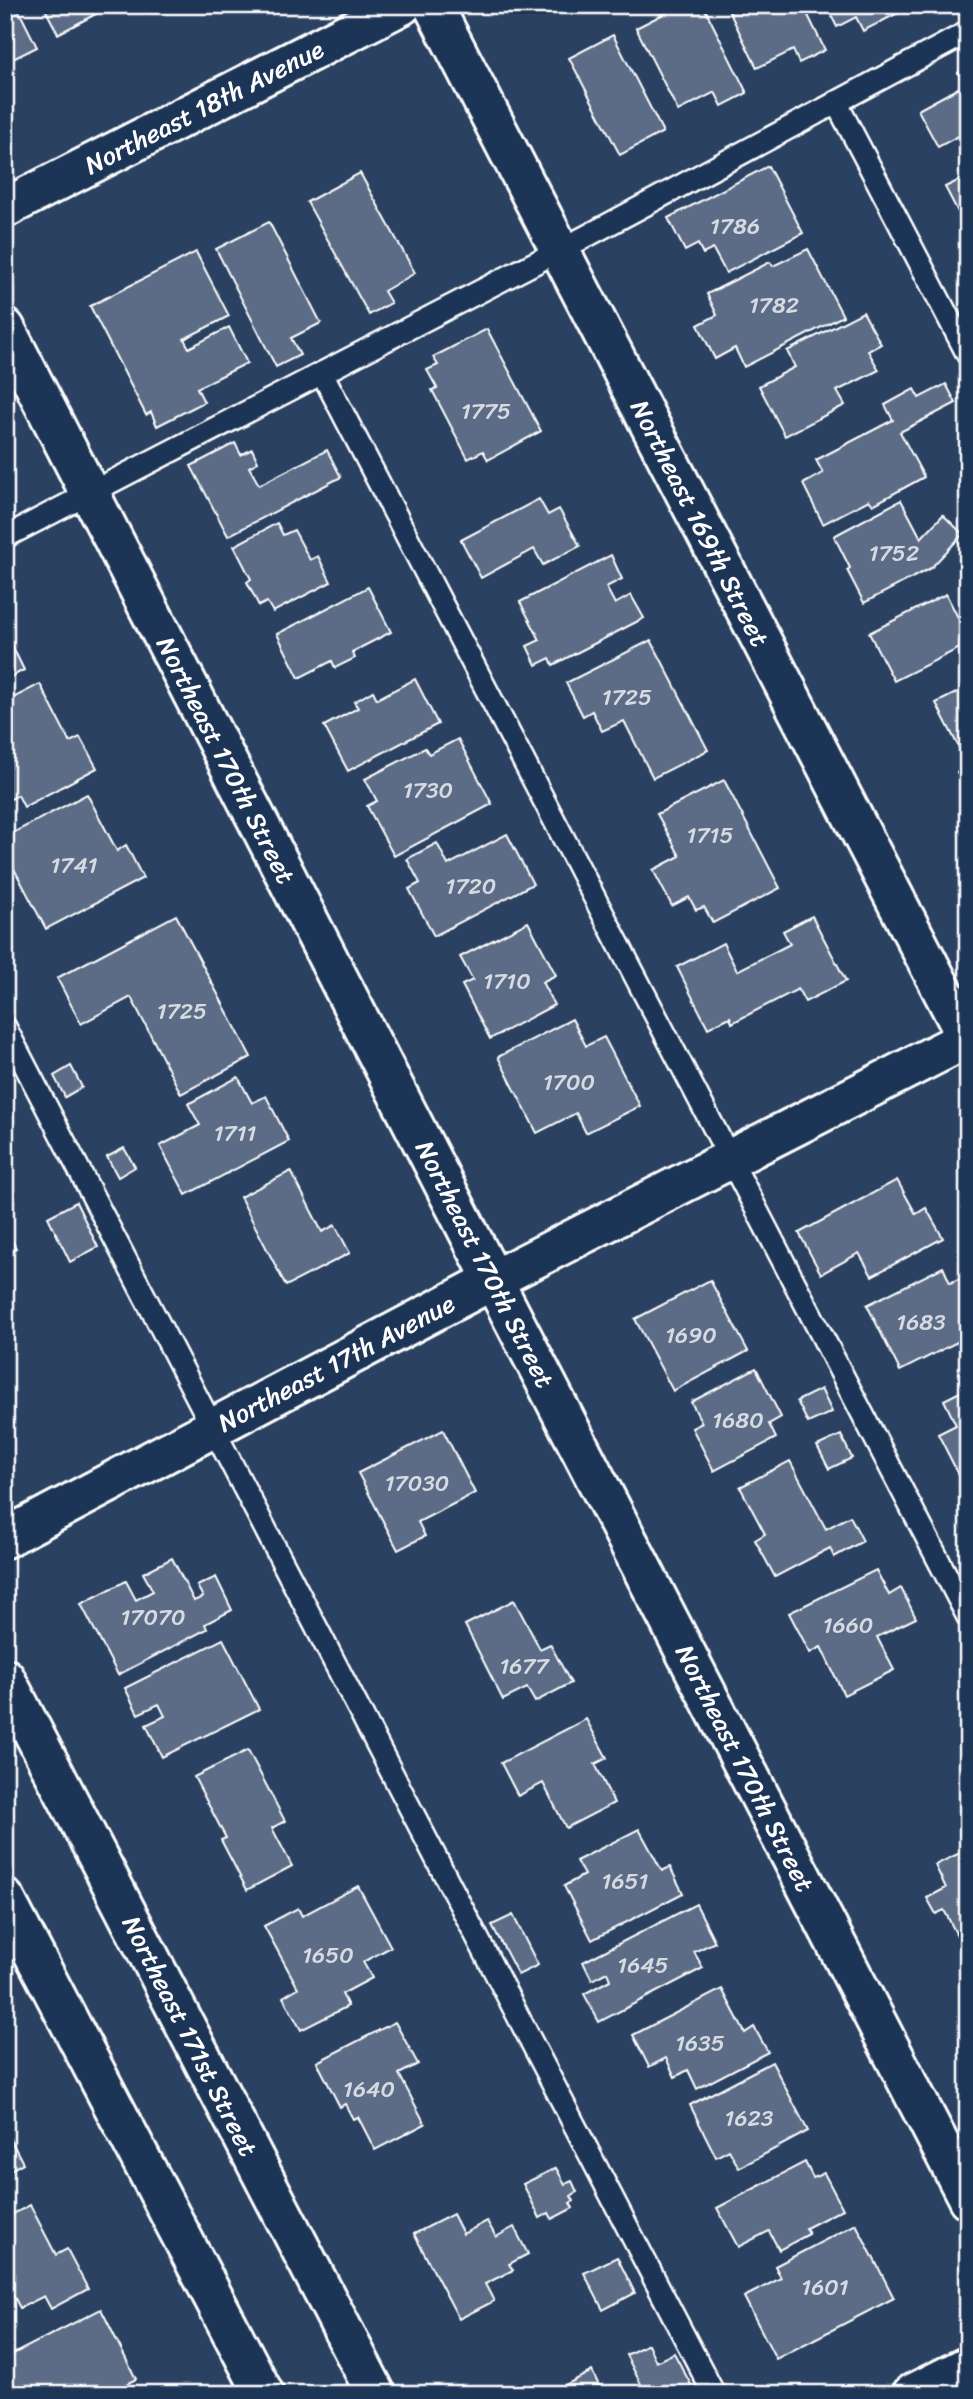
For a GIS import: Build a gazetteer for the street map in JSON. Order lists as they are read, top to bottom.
{
  "streets": {
    "street": [
      "Northeast 18th Avenue",
      "Northeast 169th Street",
      "Northeast 170th Street",
      "Northeast 17th Avenue",
      "Northeast 171st Street"
    ]
  },
  "crossings": [
    ["Northeast 169th Street", "Northeast 17th Avenue"],
    ["Northeast 170th Street", "Northeast 17th Avenue"]
  ],
  "house_numbers": [
    "1786",
    "1782",
    "1775",
    "1752",
    "1725",
    "1730",
    "1715",
    "1741",
    "1720",
    "1710",
    "1725",
    "1700",
    "1711",
    "1683",
    "1690",
    "1680",
    "17030",
    "17070",
    "1660",
    "1677",
    "1651",
    "1650",
    "1645",
    "1635",
    "1640",
    "1623",
    "1601"
  ]
}
